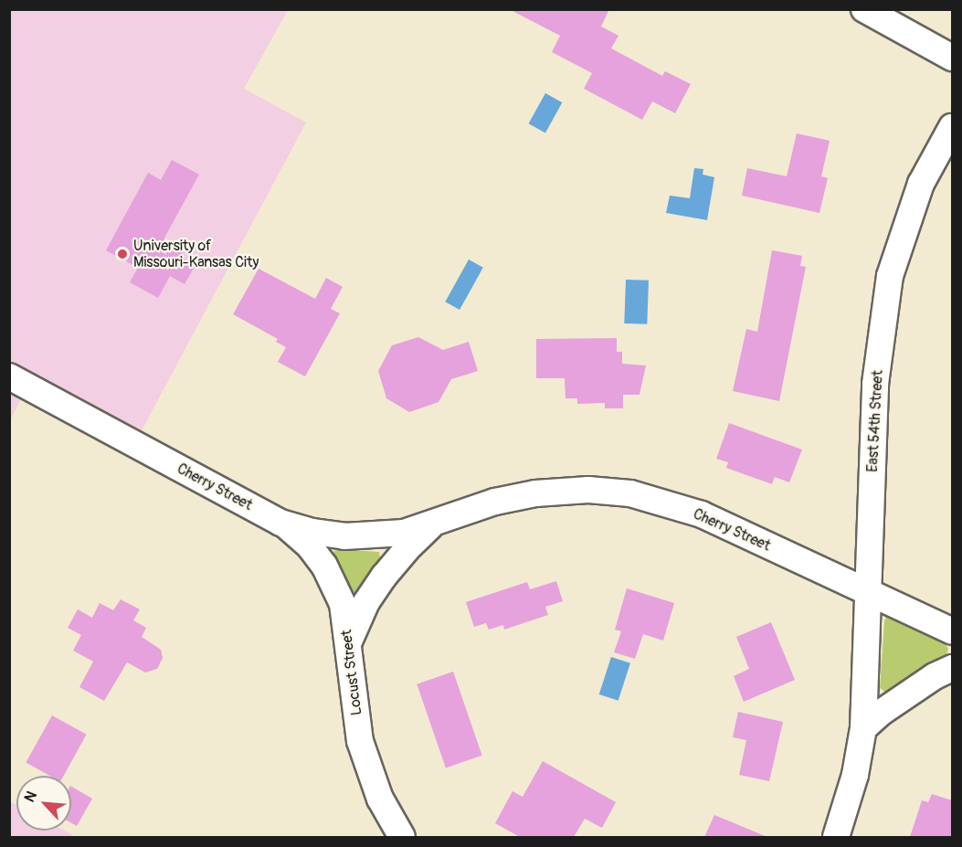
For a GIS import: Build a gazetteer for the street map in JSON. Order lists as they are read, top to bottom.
{
  "streets": {
    "street": ["East 54th Street", "Cherry Street", "Locust Street"]
  },
  "crossings": [
    ["East 54th Street", "Cherry Street"],
    ["Cherry Street", "Locust Street"]
  ],
  "places": ["University of Missouri-Kansas City"],
  "north": "top left"
}
